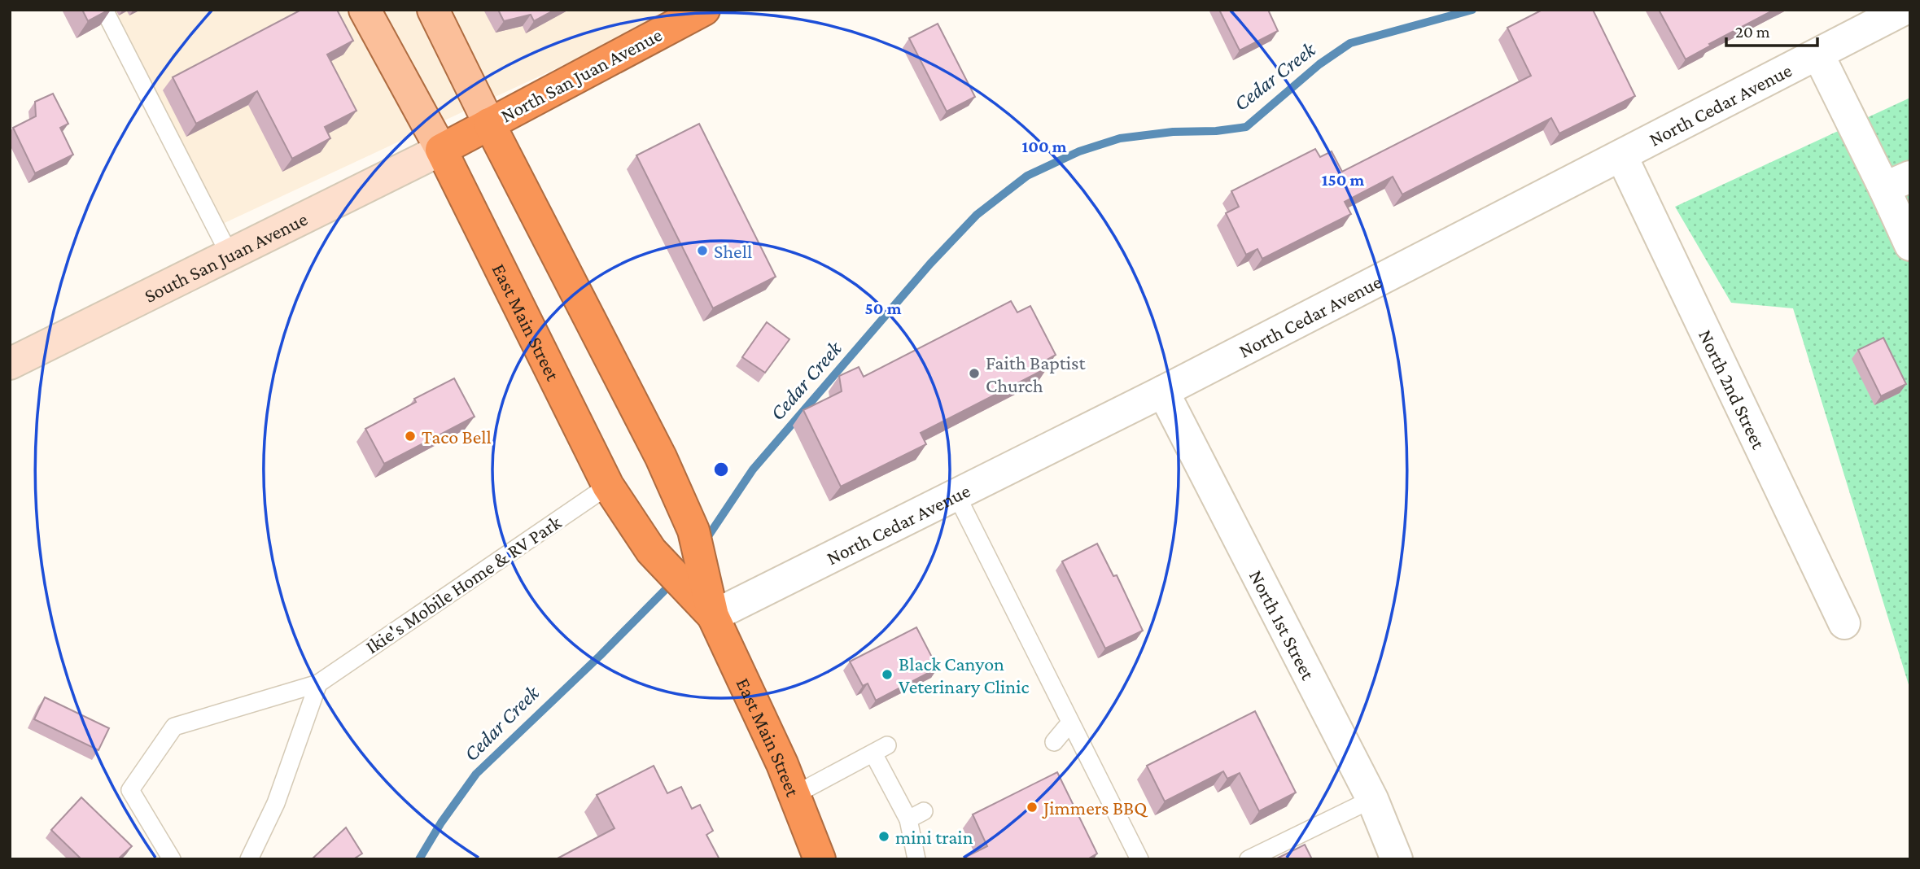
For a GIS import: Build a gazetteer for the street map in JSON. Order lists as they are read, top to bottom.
{
  "streets": {
    "highway": ["North San Juan Avenue", "East Main Street"],
    "street": [
      "North Cedar Avenue",
      "South San Juan Avenue",
      "North 2nd Street",
      "North 1st Street"
    ],
    "lane": ["Ikie's Mobile Home & RV Park"]
  },
  "crossings": [
    ["North San Juan Avenue", "South San Juan Avenue"],
    ["North San Juan Avenue", "East Main Street"],
    ["North Cedar Avenue", "East Main Street"],
    ["North Cedar Avenue", "North 2nd Street"],
    ["North Cedar Avenue", "North 1st Street"],
    ["South San Juan Avenue", "East Main Street"],
    ["East Main Street", "Ikie's Mobile Home & RV Park"]
  ],
  "water": ["Cedar Creek"],
  "places": [
    "Shell",
    "Faith Baptist Church",
    "Taco Bell",
    "Black Canyon Veterinary Clinic",
    "Jimmers BBQ",
    "mini train"
  ],
  "scale_bar": "20 m",
  "rings": ["100 m", "150 m", "50 m"]
}
